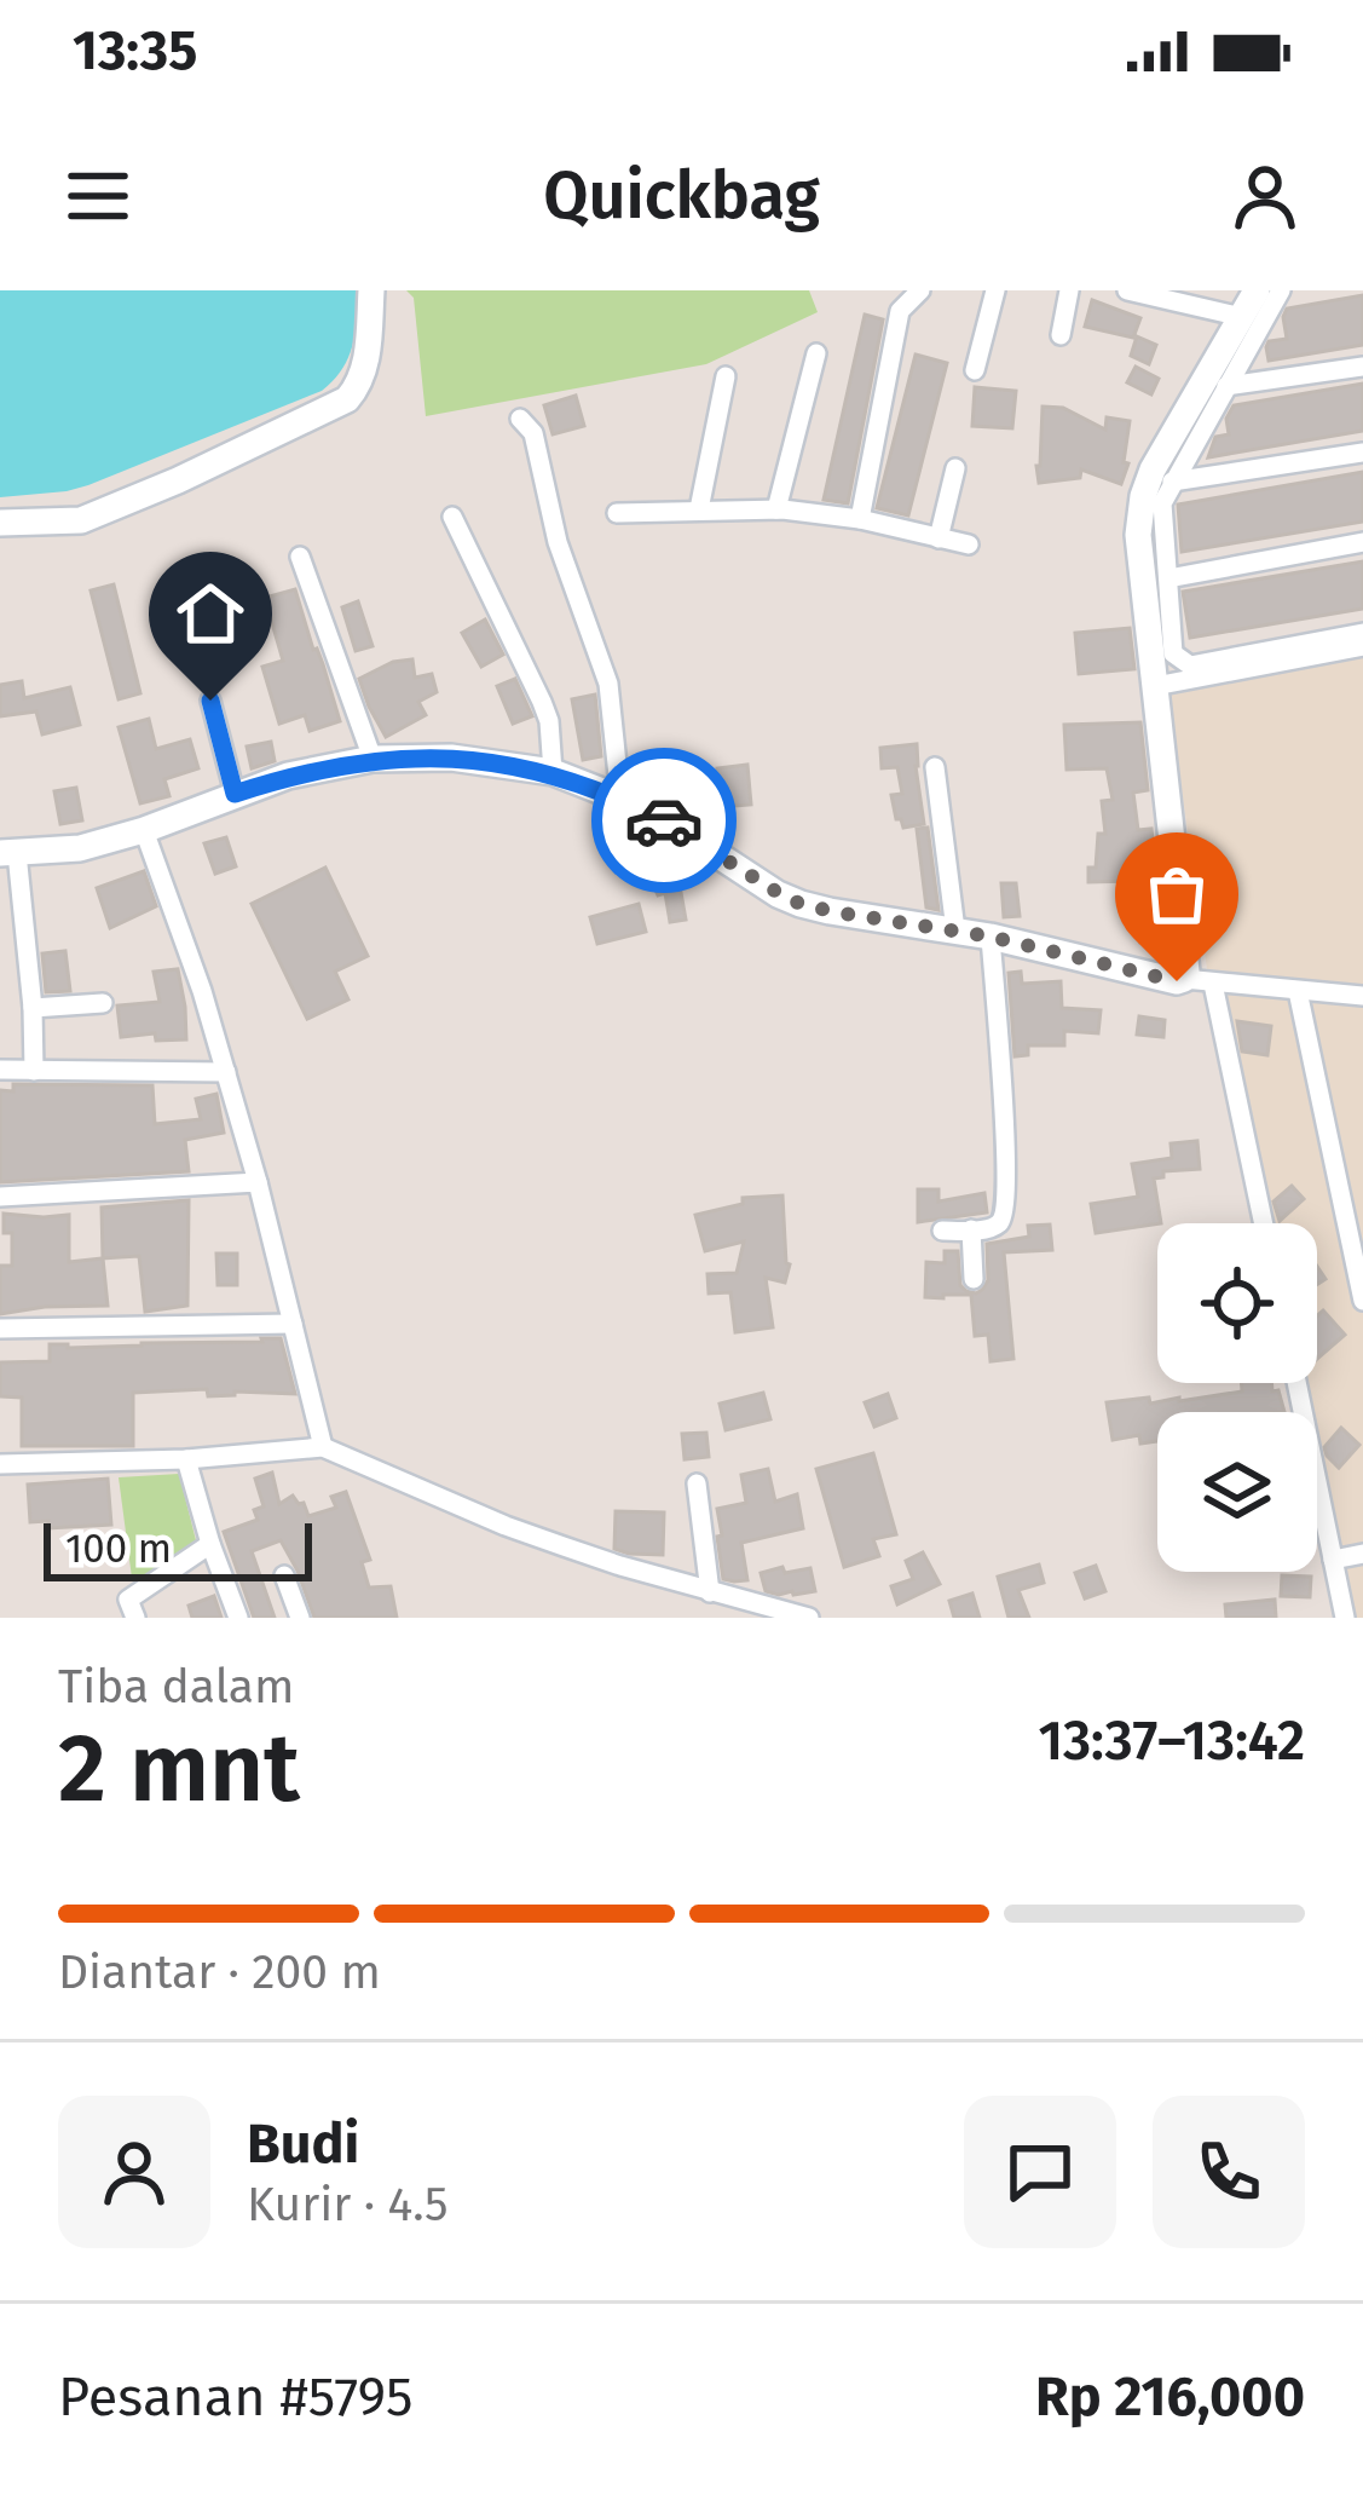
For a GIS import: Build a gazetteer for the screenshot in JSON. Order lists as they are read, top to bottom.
{
  "scale_bar": "100 m",
  "page": {
    "status": "13:35",
    "header": "Quickbag",
    "scale": "100 m",
    "heading": ["2 mnt", "Tiba dalam", "13:37–13:42"],
    "panel": [
      "Budi",
      "Kurir · 4.5",
      "Pesanan #5795",
      "Rp 216,000"
    ],
    "bar": "Diantar · 200 m"
  }
}
